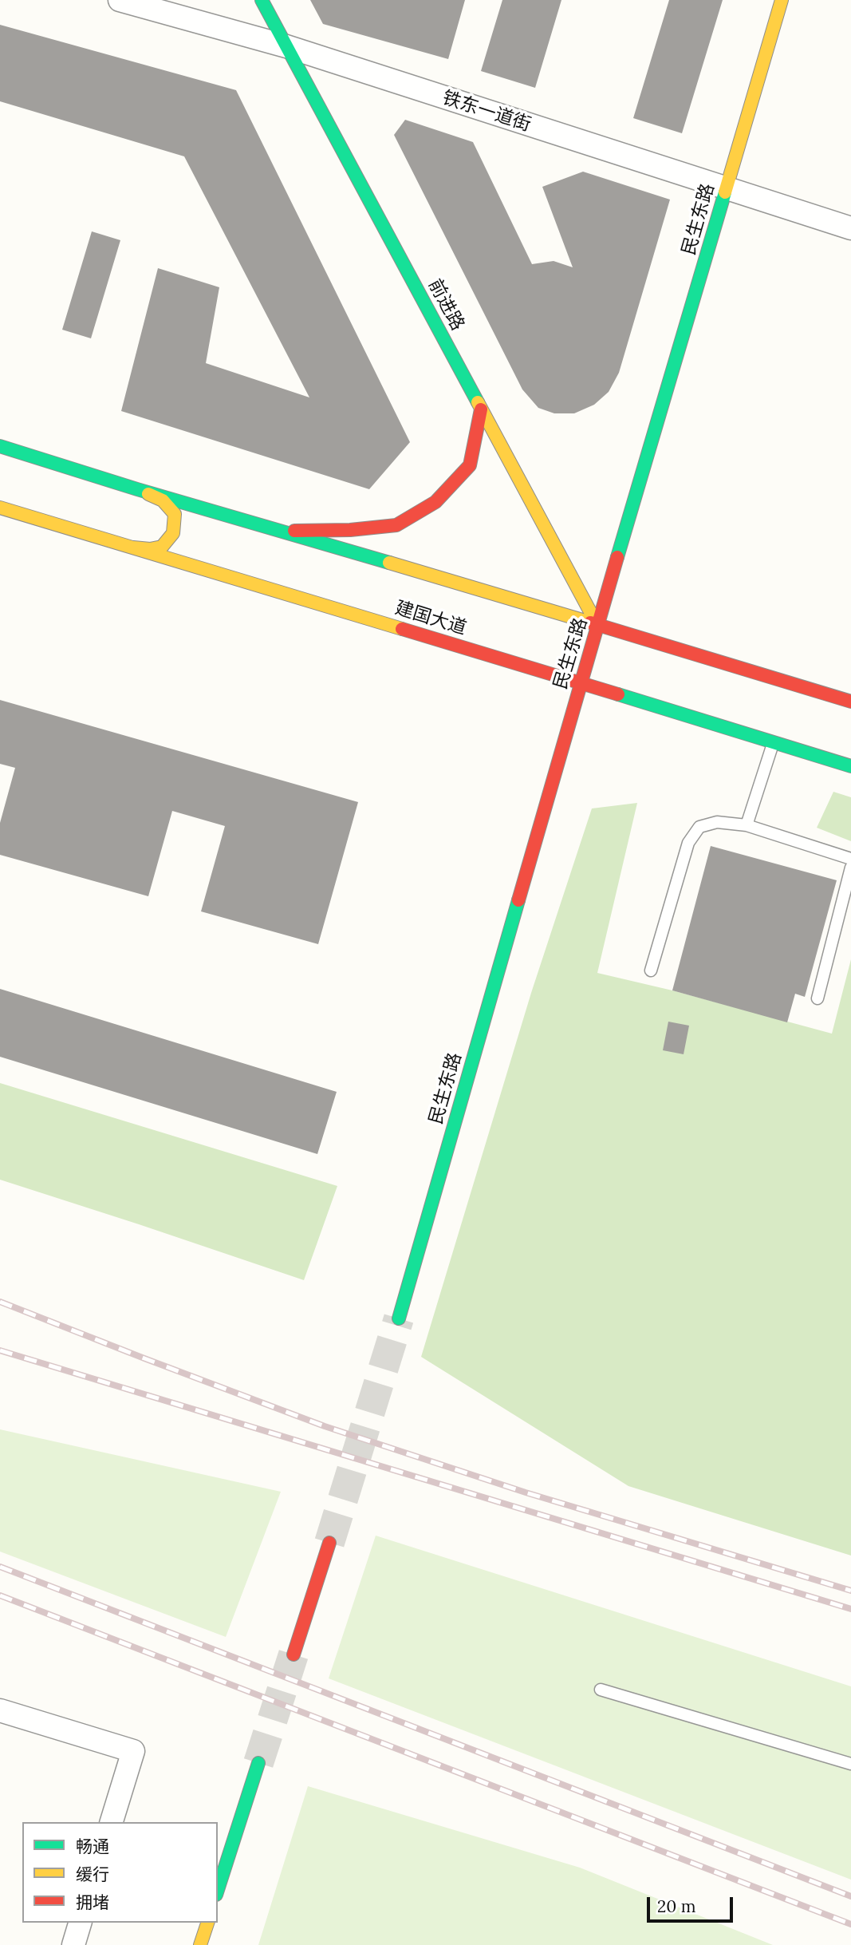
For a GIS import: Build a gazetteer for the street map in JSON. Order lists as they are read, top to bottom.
{
  "streets": {
    "main road": ["民生东路", "前进路", "建国大道"],
    "street": ["铁东一道街"]
  },
  "crossings": [
    ["铁东一道街", "民生东路"],
    ["铁东一道街", "前进路"],
    ["民生东路", "前进路"],
    ["民生东路", "建国大道"]
  ],
  "legend": ["畅通", "缓行", "拥堵"],
  "scale_bar": "20 m"
}
